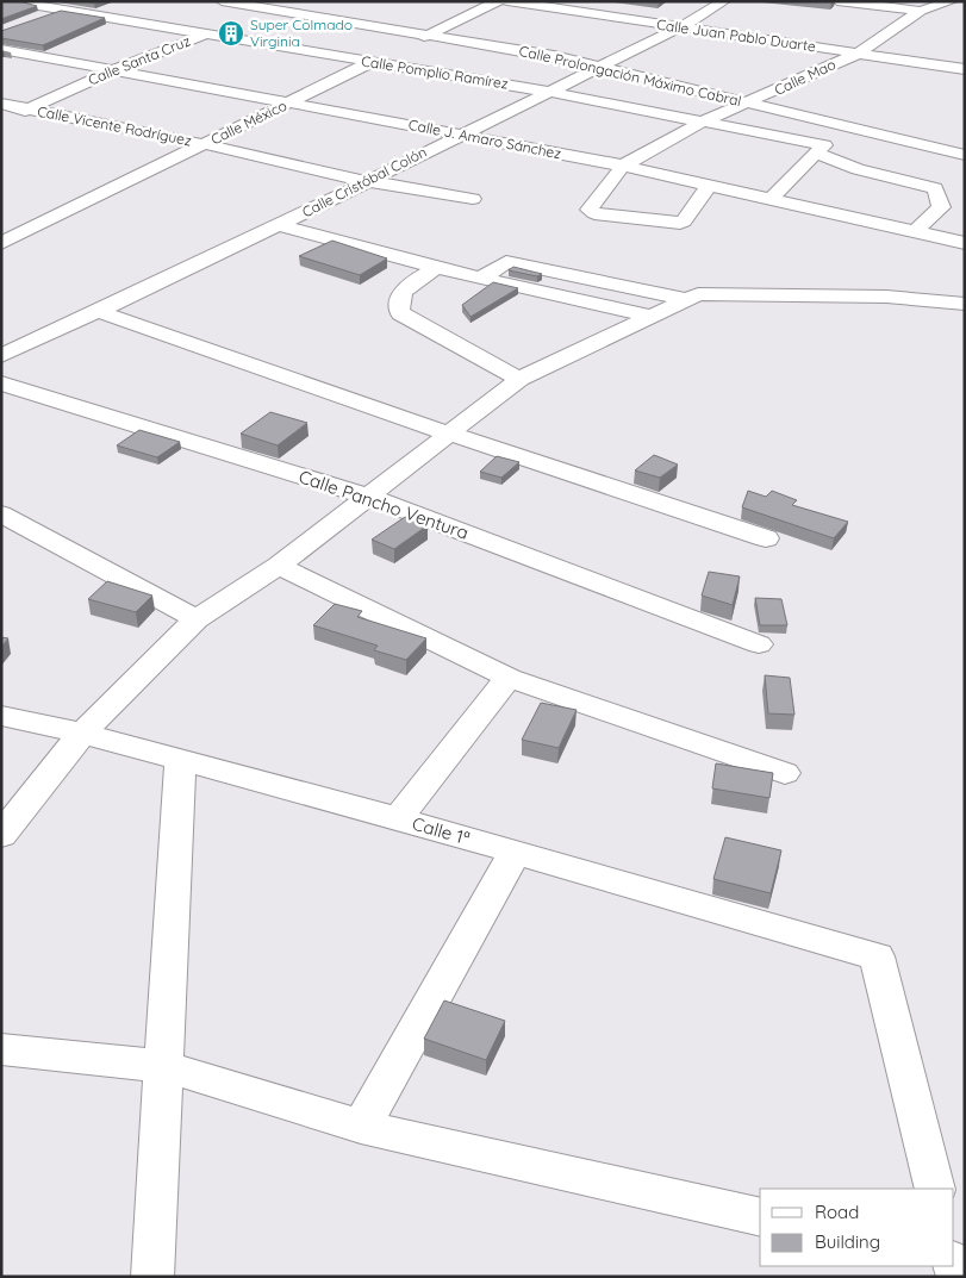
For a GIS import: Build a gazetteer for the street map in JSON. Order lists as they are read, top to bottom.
{
  "streets": {
    "street": [
      "Calle Juan Pablo Duarte",
      "Calle Santa Cruz",
      "Calle Pomplio Ramírez",
      "Calle Prolongación Máximo Cabral",
      "Calle Mao",
      "Calle México",
      "Calle Vicente Rodríguez",
      "Calle J. Amaro Sánchez",
      "Calle Cristóbal Colón",
      "Calle Pancho Ventura",
      "Calle 1ª"
    ]
  },
  "crossings": [
    ["Calle Juan Pablo Duarte", "Calle Mao"],
    ["Calle Juan Pablo Duarte", "Calle Cristóbal Colón"],
    ["Calle Santa Cruz", "Calle Pomplio Ramírez"],
    ["Calle Santa Cruz", "Calle Prolongación Máximo Cabral"],
    ["Calle Santa Cruz", "Calle Vicente Rodríguez"],
    ["Calle Santa Cruz", "Calle J. Amaro Sánchez"],
    ["Calle Pomplio Ramírez", "Calle Mao"],
    ["Calle Pomplio Ramírez", "Calle México"],
    ["Calle Pomplio Ramírez", "Calle J. Amaro Sánchez"],
    ["Calle Pomplio Ramírez", "Calle Cristóbal Colón"],
    ["Calle Prolongación Máximo Cabral", "Calle Mao"],
    ["Calle Prolongación Máximo Cabral", "Calle México"],
    ["Calle Prolongación Máximo Cabral", "Calle Cristóbal Colón"],
    ["Calle Mao", "Calle J. Amaro Sánchez"],
    ["Calle México", "Calle Vicente Rodríguez"],
    ["Calle México", "Calle J. Amaro Sánchez"],
    ["Calle Vicente Rodríguez", "Calle Cristóbal Colón"],
    ["Calle J. Amaro Sánchez", "Calle Cristóbal Colón"]
  ],
  "places": {
    "building": ["Super Colmado Virginia"]
  },
  "legend": ["Road", "Building"]
}
